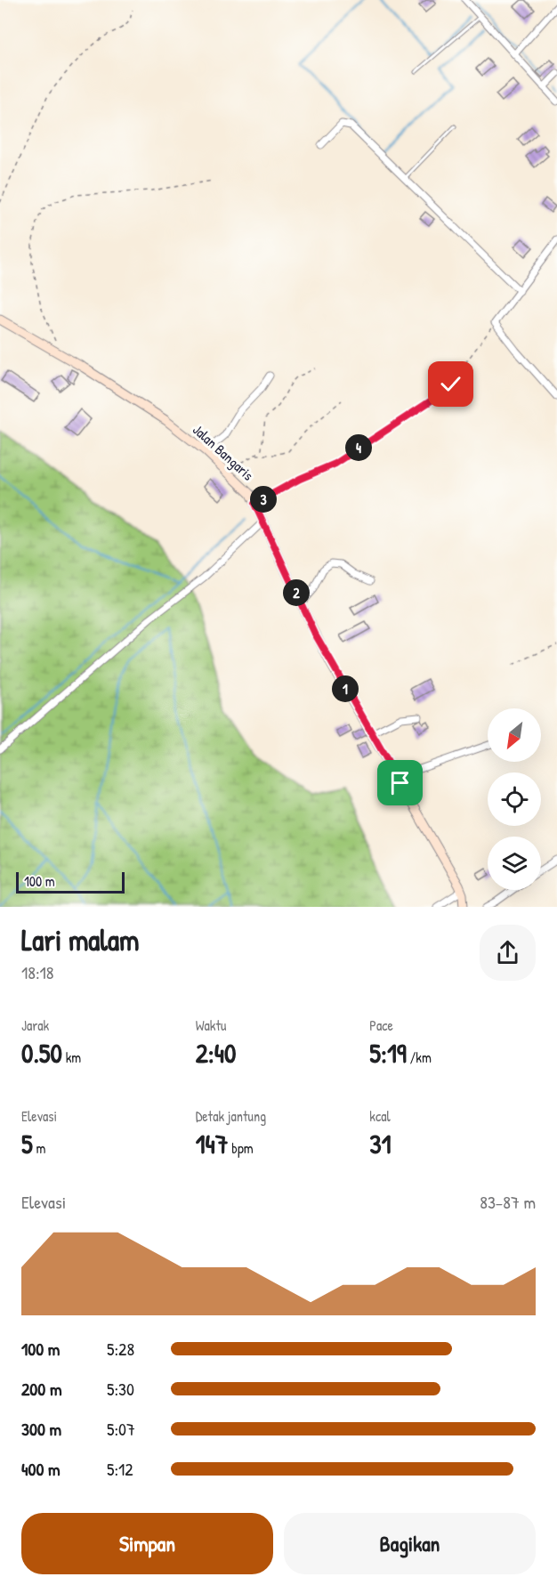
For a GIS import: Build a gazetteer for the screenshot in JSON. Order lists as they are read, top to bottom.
{
  "streets": {
    "street": ["Jalan Bangaris"]
  },
  "scale_bar": "100 m",
  "north": "bottom left",
  "page": {
    "pins": [
      "4",
      "3",
      "2",
      "1"
    ],
    "scale": "100 m",
    "heading": ["Lari malam", "18:18"],
    "stats": [
      ["Jarak", "0.50 km"],
      ["Waktu", "2:40"],
      ["Pace", "5:19 /km"],
      ["Elevasi", "5 m"],
      ["Detak jantung", "147 bpm"],
      ["kcal", "31"]
    ],
    "chart": ["Elevasi", "83–87 m"],
    "list": [
      {
        "name": "100 m",
        "note": "5:28"
      },
      {
        "name": "200 m",
        "note": "5:30"
      },
      {
        "name": "300 m",
        "note": "5:07"
      },
      {
        "name": "400 m",
        "note": "5:12"
      }
    ],
    "buttons": ["Simpan", "Bagikan"]
  }
}
